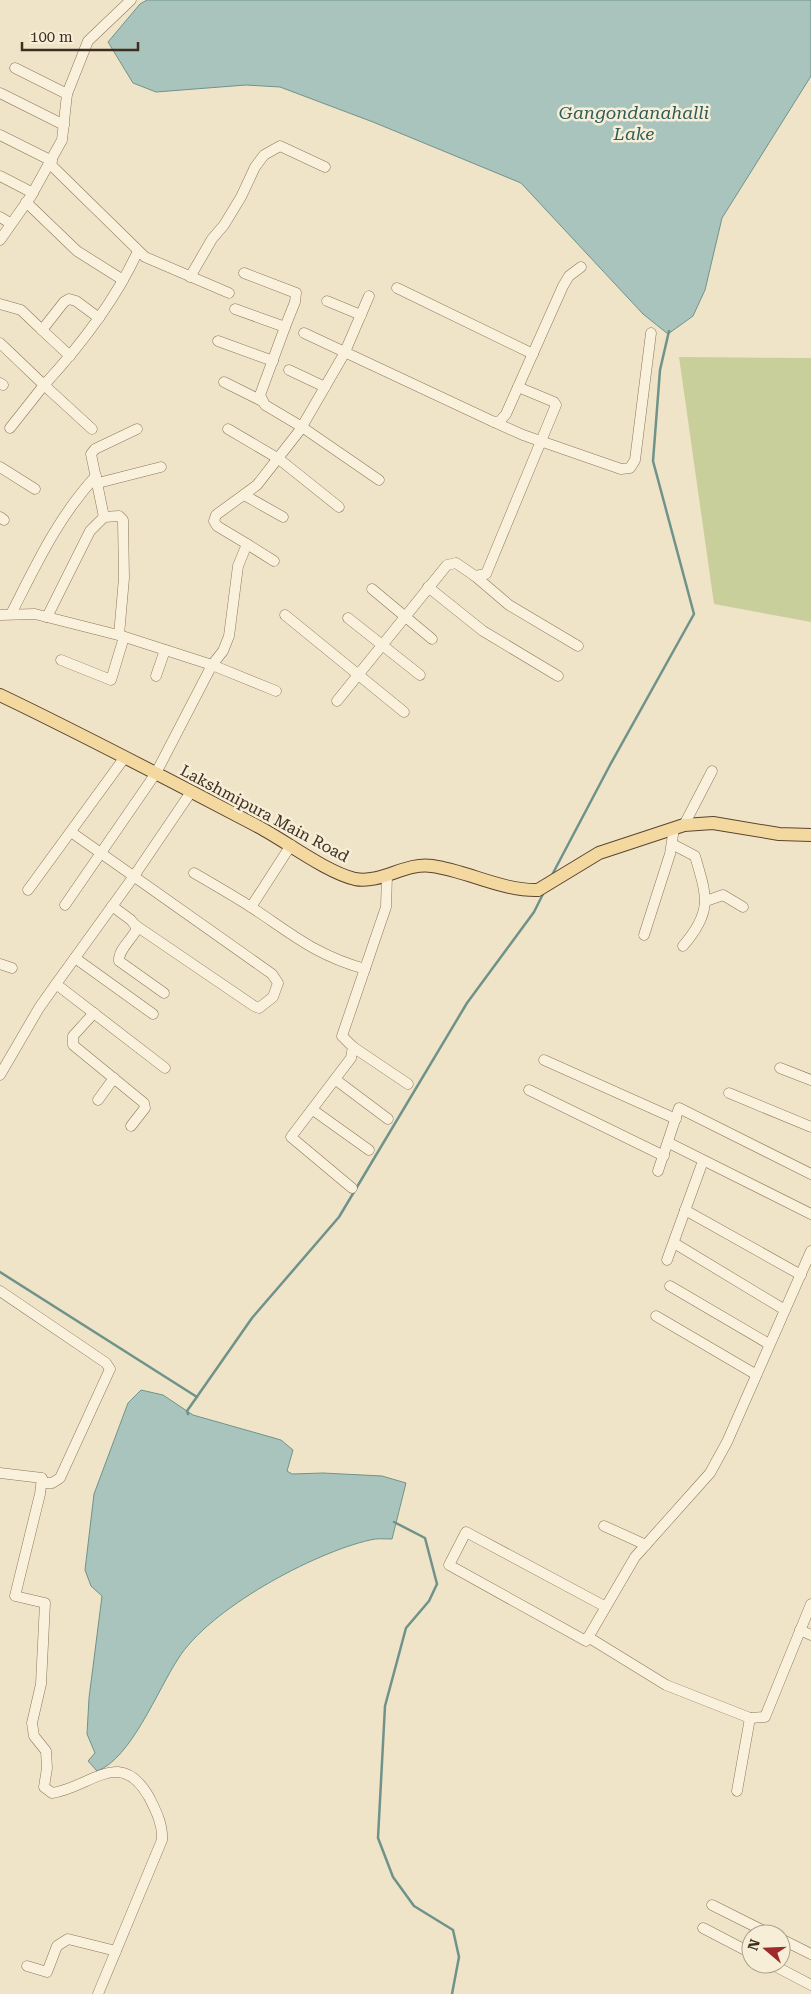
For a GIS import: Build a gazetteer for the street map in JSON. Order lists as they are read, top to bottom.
{
  "streets": {
    "main road": ["Lakshmipura Main Road"]
  },
  "water": ["Gangondanahalli Lake"],
  "scale_bar": "100 m",
  "north": "left"
}
